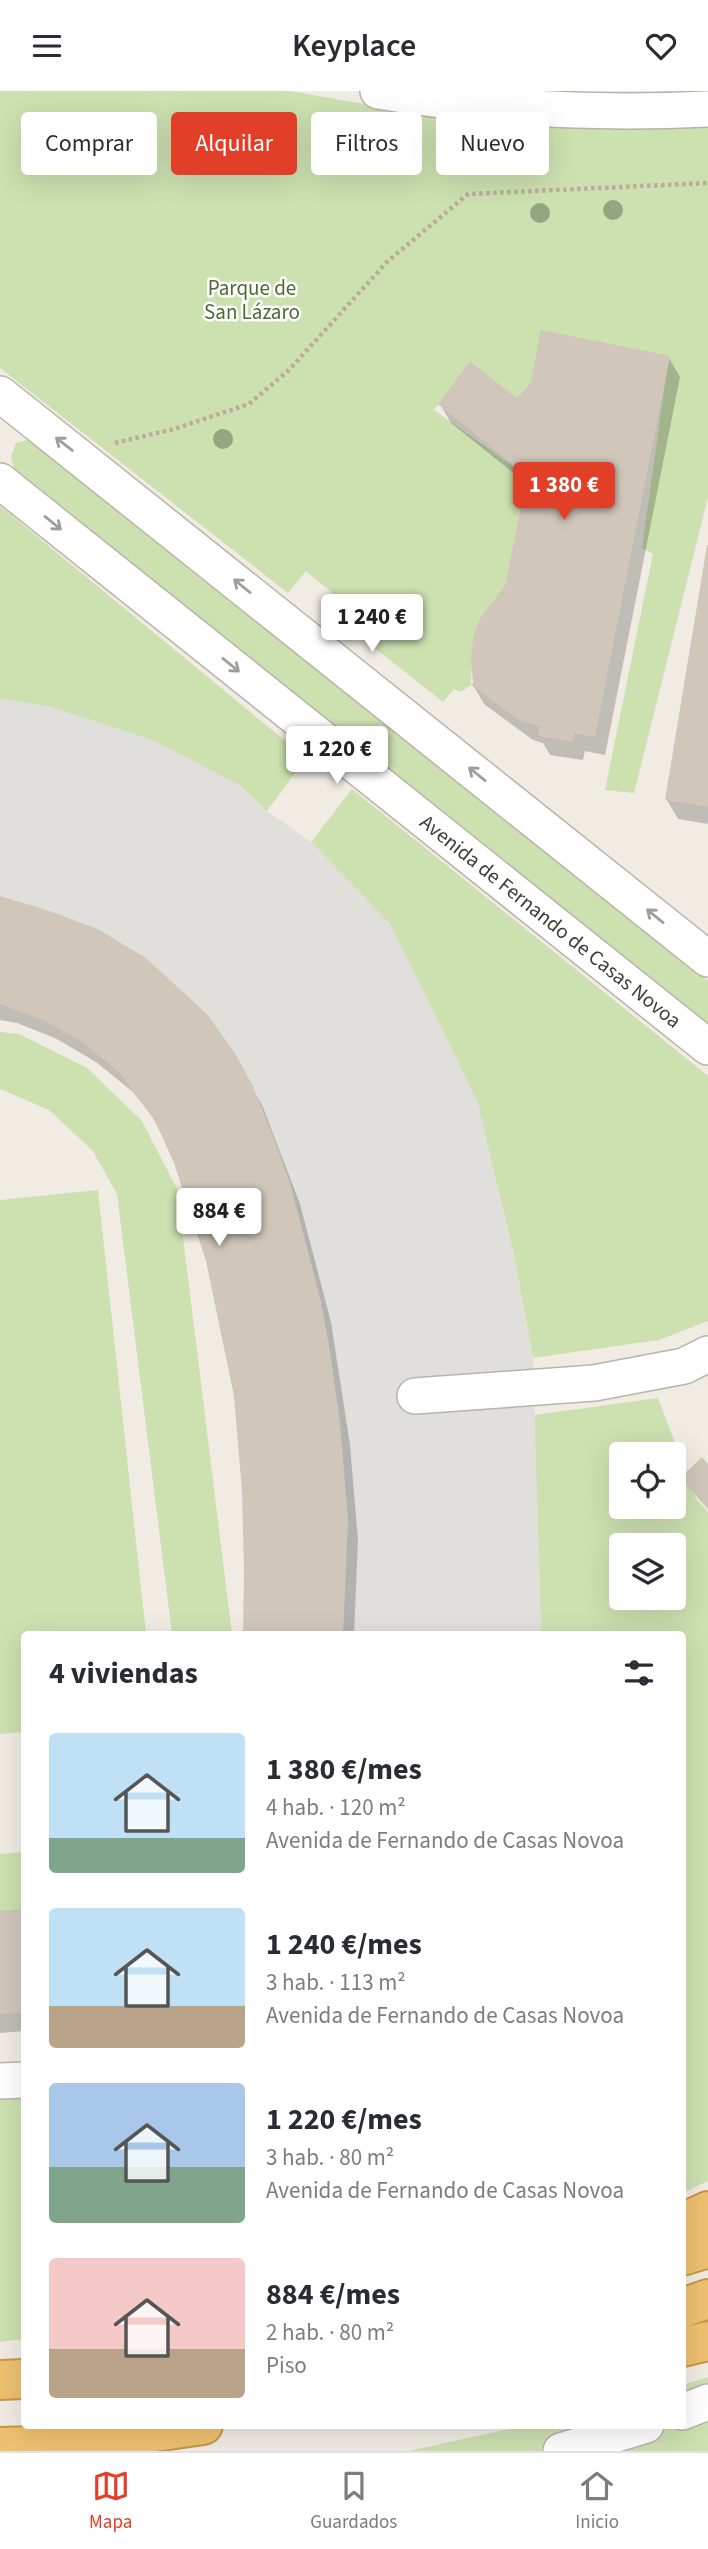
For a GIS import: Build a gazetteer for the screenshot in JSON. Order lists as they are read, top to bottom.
{
  "streets": {
    "street": ["Avenida de Fernando de Casas Novoa"]
  },
  "parks": ["Parque de San Lázaro"],
  "page": {
    "header": "Keyplace",
    "chip": [
      "Comprar",
      "Alquilar",
      "Filtros",
      "Nuevo"
    ],
    "price": [
      "1 380 €",
      "1 240 €",
      "1 220 €",
      "884 €"
    ],
    "heading": "4 viviendas",
    "list": [
      {
        "name": "1 380 €/mes",
        "note": "4 hab. · 120 m² · Avenida de Fernando de Casas Novoa"
      },
      {
        "name": "1 240 €/mes",
        "note": "3 hab. · 113 m² · Avenida de Fernando de Casas Novoa"
      },
      {
        "name": "1 220 €/mes",
        "note": "3 hab. · 80 m² · Avenida de Fernando de Casas Novoa"
      },
      {
        "name": "884 €/mes",
        "note": "2 hab. · 80 m² · Piso"
      }
    ],
    "tabs": ["Mapa", "Guardados", "Inicio"]
  }
}
